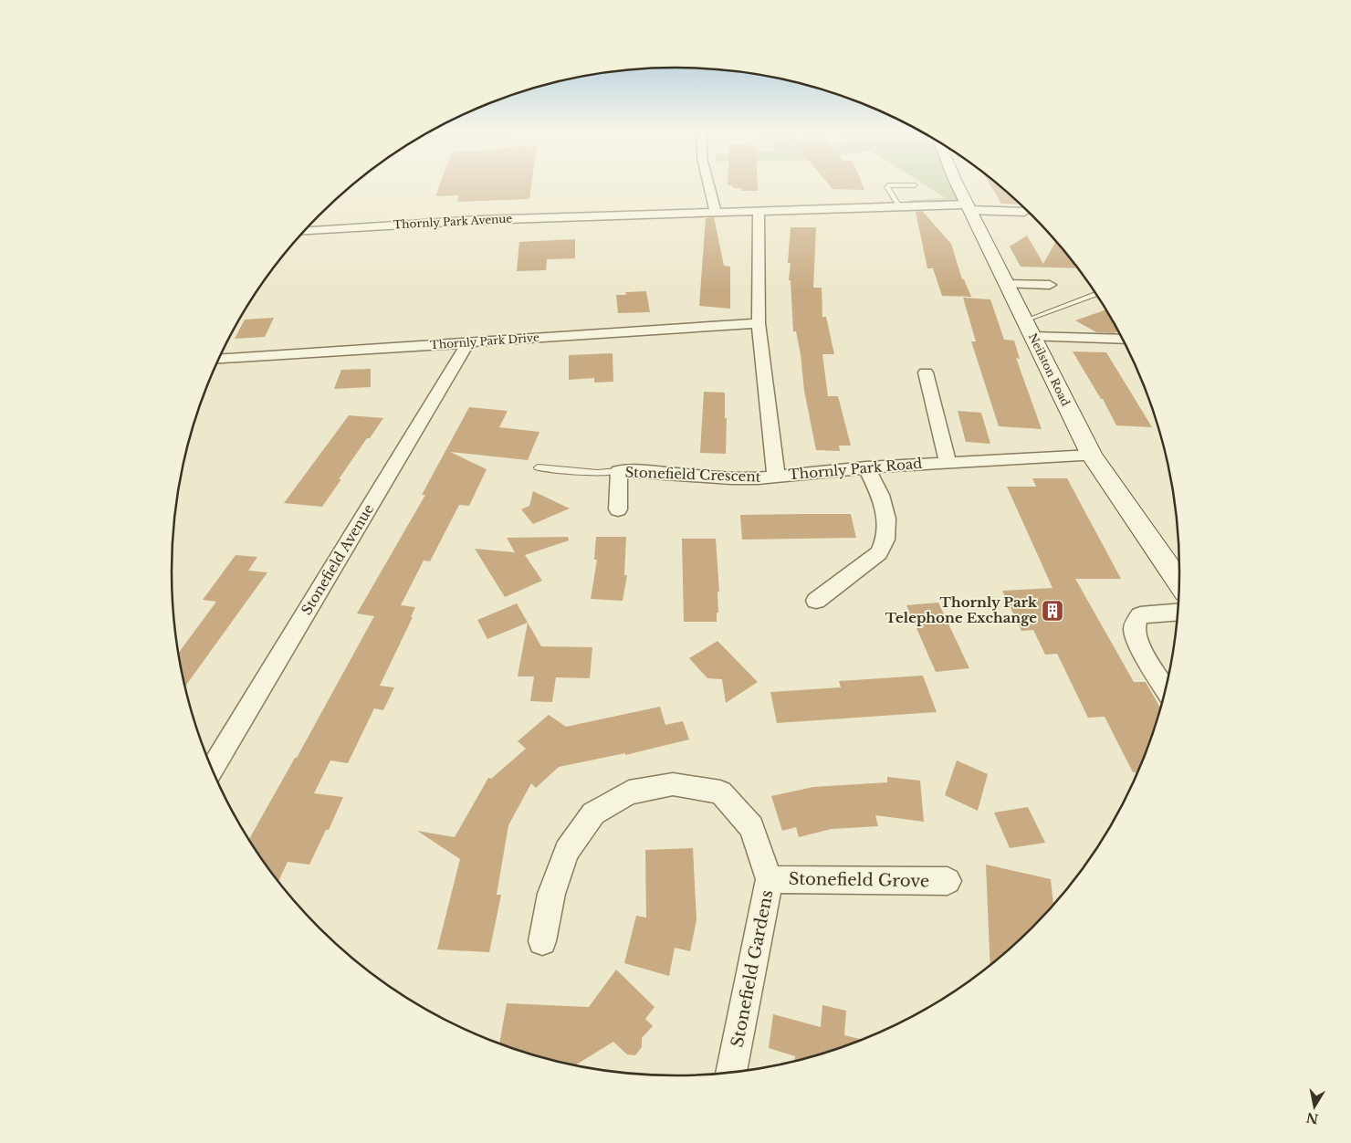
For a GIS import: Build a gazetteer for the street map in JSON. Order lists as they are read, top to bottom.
{
  "streets": {
    "main road": ["Neilston Road"],
    "street": [
      "Thornly Park Avenue",
      "Thornly Park Drive",
      "Thornly Park Road",
      "Stonefield Crescent",
      "Stonefield Avenue",
      "Stonefield Grove",
      "Stonefield Gardens"
    ]
  },
  "crossings": [
    ["Thornly Park Avenue", "Neilston Road"],
    ["Thornly Park Avenue", "Thornly Park Road"],
    ["Thornly Park Drive", "Thornly Park Road"],
    ["Thornly Park Drive", "Stonefield Avenue"],
    ["Neilston Road", "Thornly Park Road"],
    ["Thornly Park Road", "Stonefield Crescent"],
    ["Stonefield Grove", "Stonefield Gardens"]
  ],
  "places": {
    "building": ["Thornly Park Telephone Exchange"]
  },
  "north": "bottom"
}
